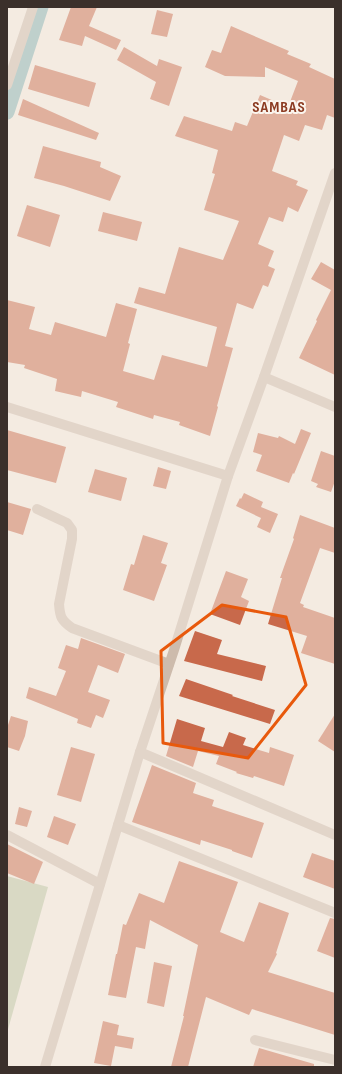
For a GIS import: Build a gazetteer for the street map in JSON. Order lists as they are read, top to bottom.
{
  "districts": ["SAMBAS"]
}
